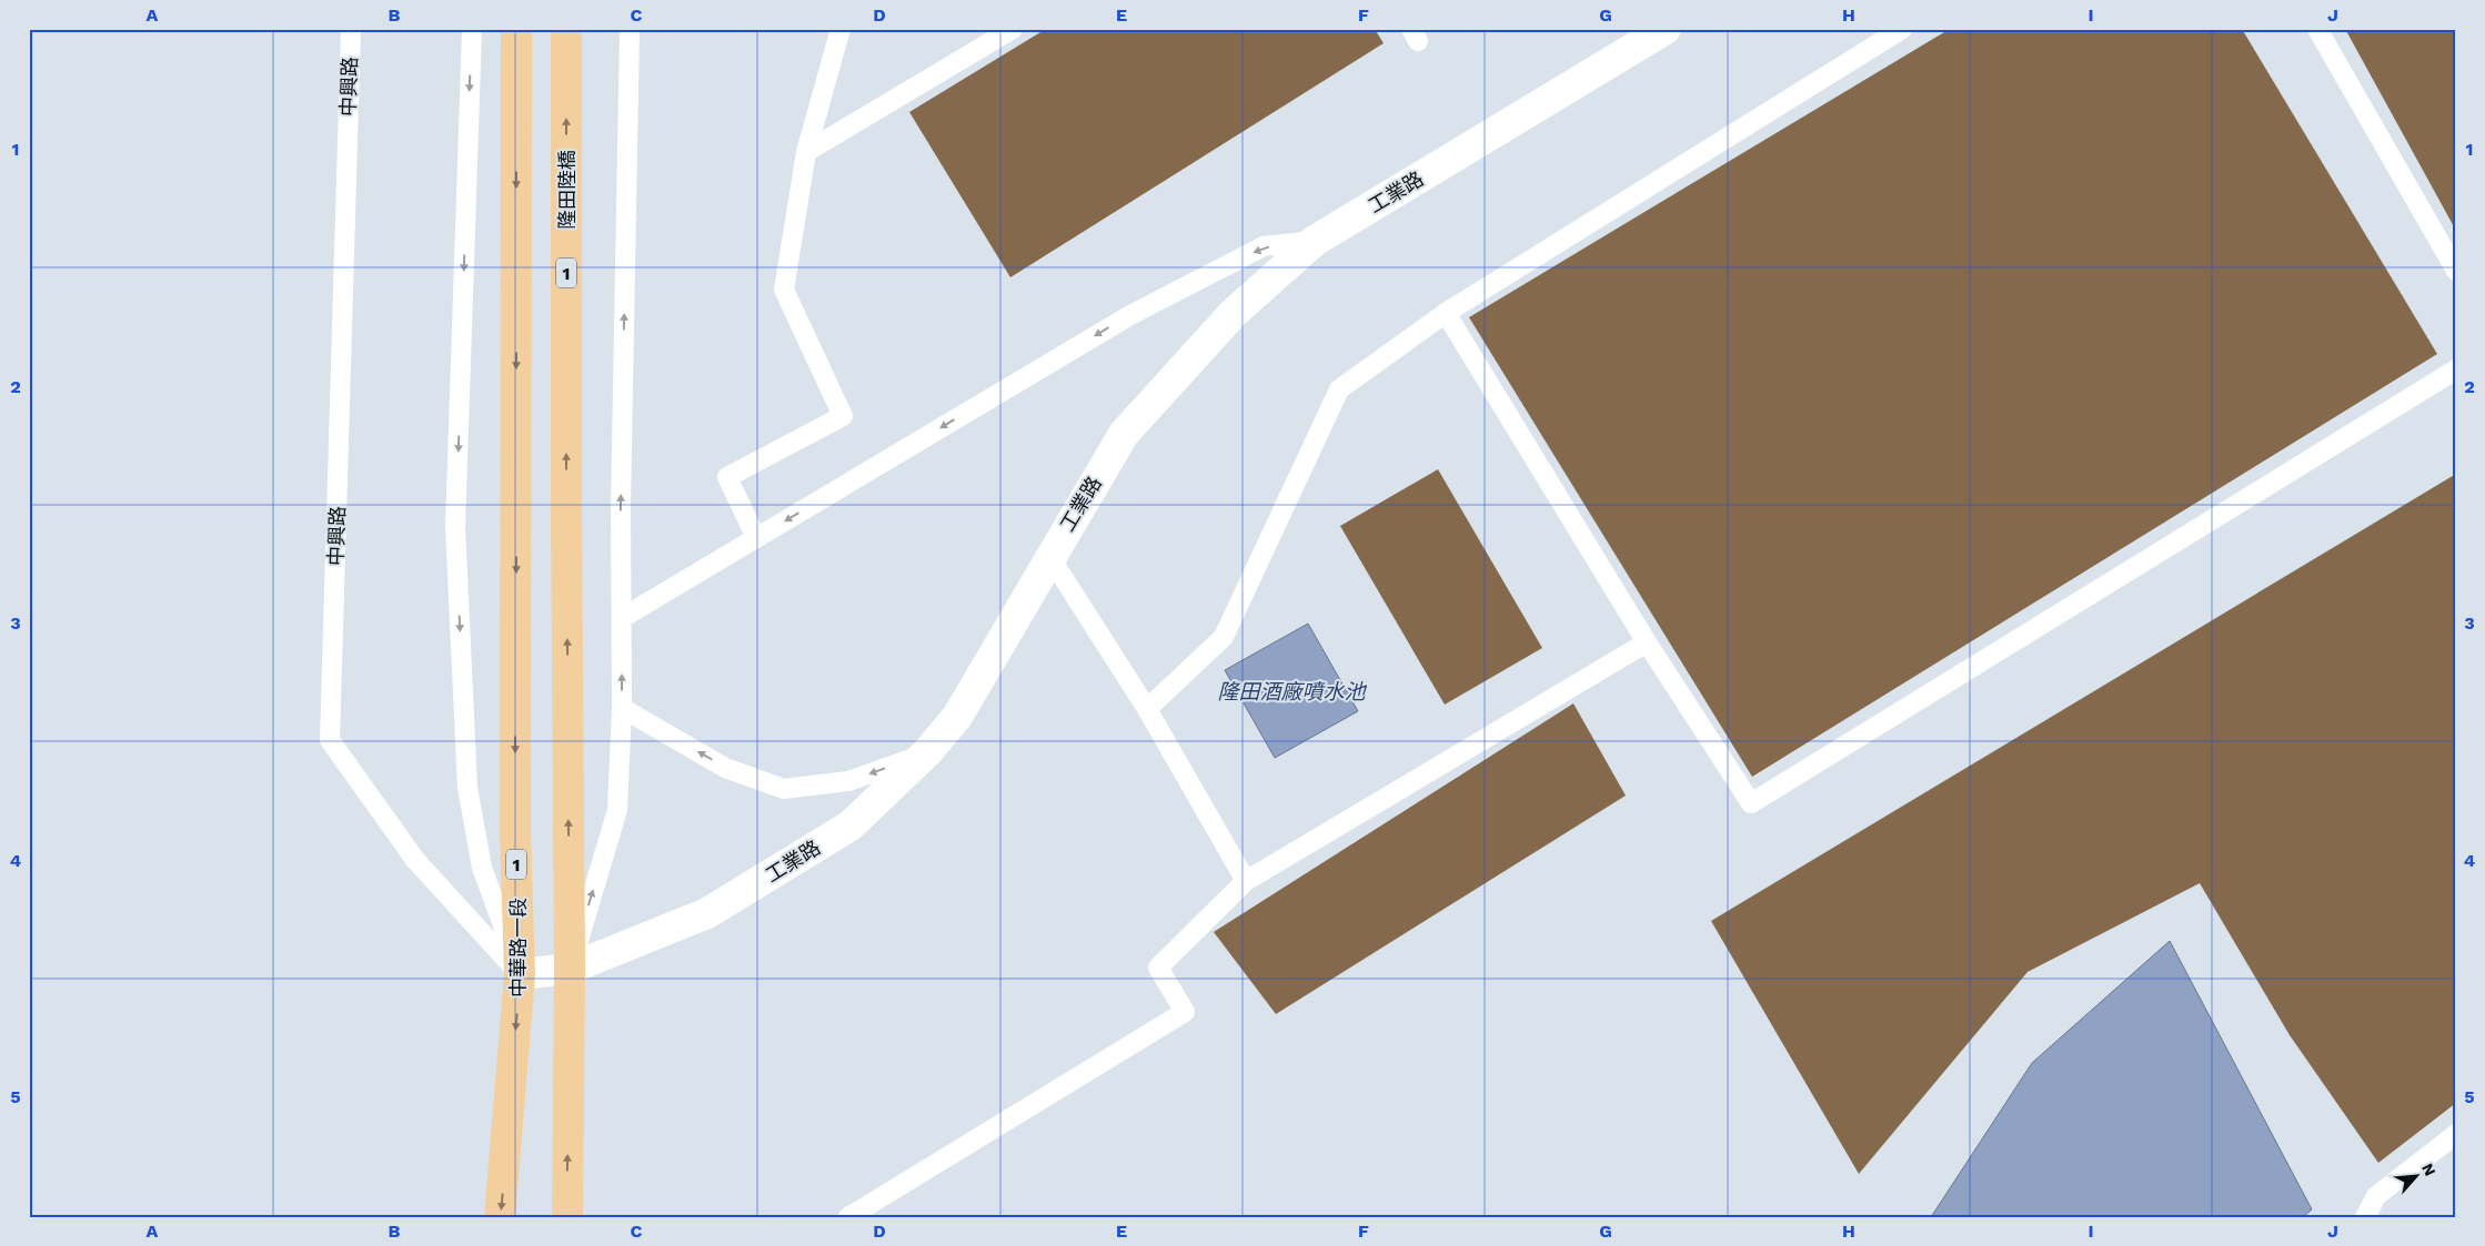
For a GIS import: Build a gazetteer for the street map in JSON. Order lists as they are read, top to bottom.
{
  "streets": {
    "main road": ["隆田陸橋", "1", "中華路一段"],
    "street": ["工業路"],
    "lane": ["中興路"]
  },
  "crossings": [
    ["中興路", "工業路"],
    ["中興路", "中華路一段"],
    ["隆田陸橋", "工業路"],
    ["隆田陸橋", "1"],
    ["工業路", "1"],
    ["工業路", "中華路一段"]
  ],
  "one_way": ["隆田陸橋", "中華路一段"],
  "water": ["隆田酒廠噴水池"],
  "north": "top right",
  "grid": {
    "columns": [
      "A",
      "B",
      "C",
      "D",
      "E",
      "F",
      "G",
      "H",
      "I",
      "J"
    ],
    "rows": [
      "1",
      "2",
      "3",
      "4",
      "5"
    ]
  }
}
